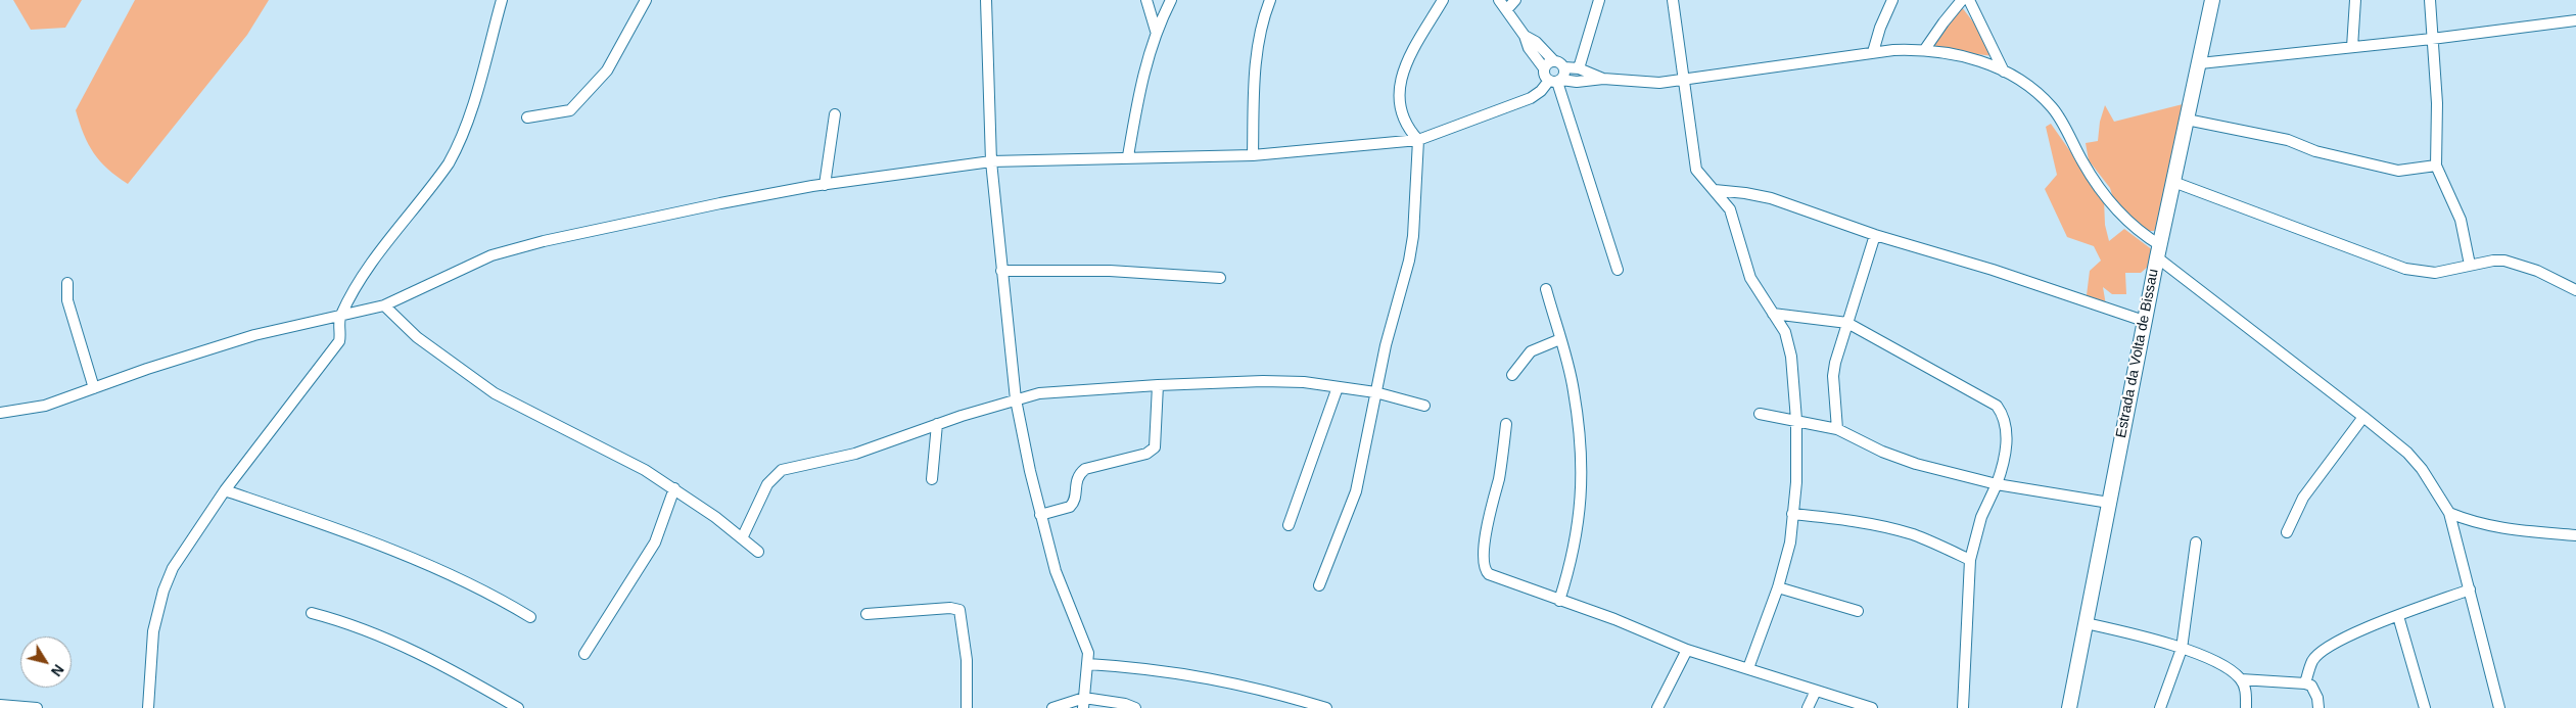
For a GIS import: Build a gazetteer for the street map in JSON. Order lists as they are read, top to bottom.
{
  "streets": {
    "main road": ["Estrada da Volta de Bissau"]
  },
  "north": "bottom right"
}
